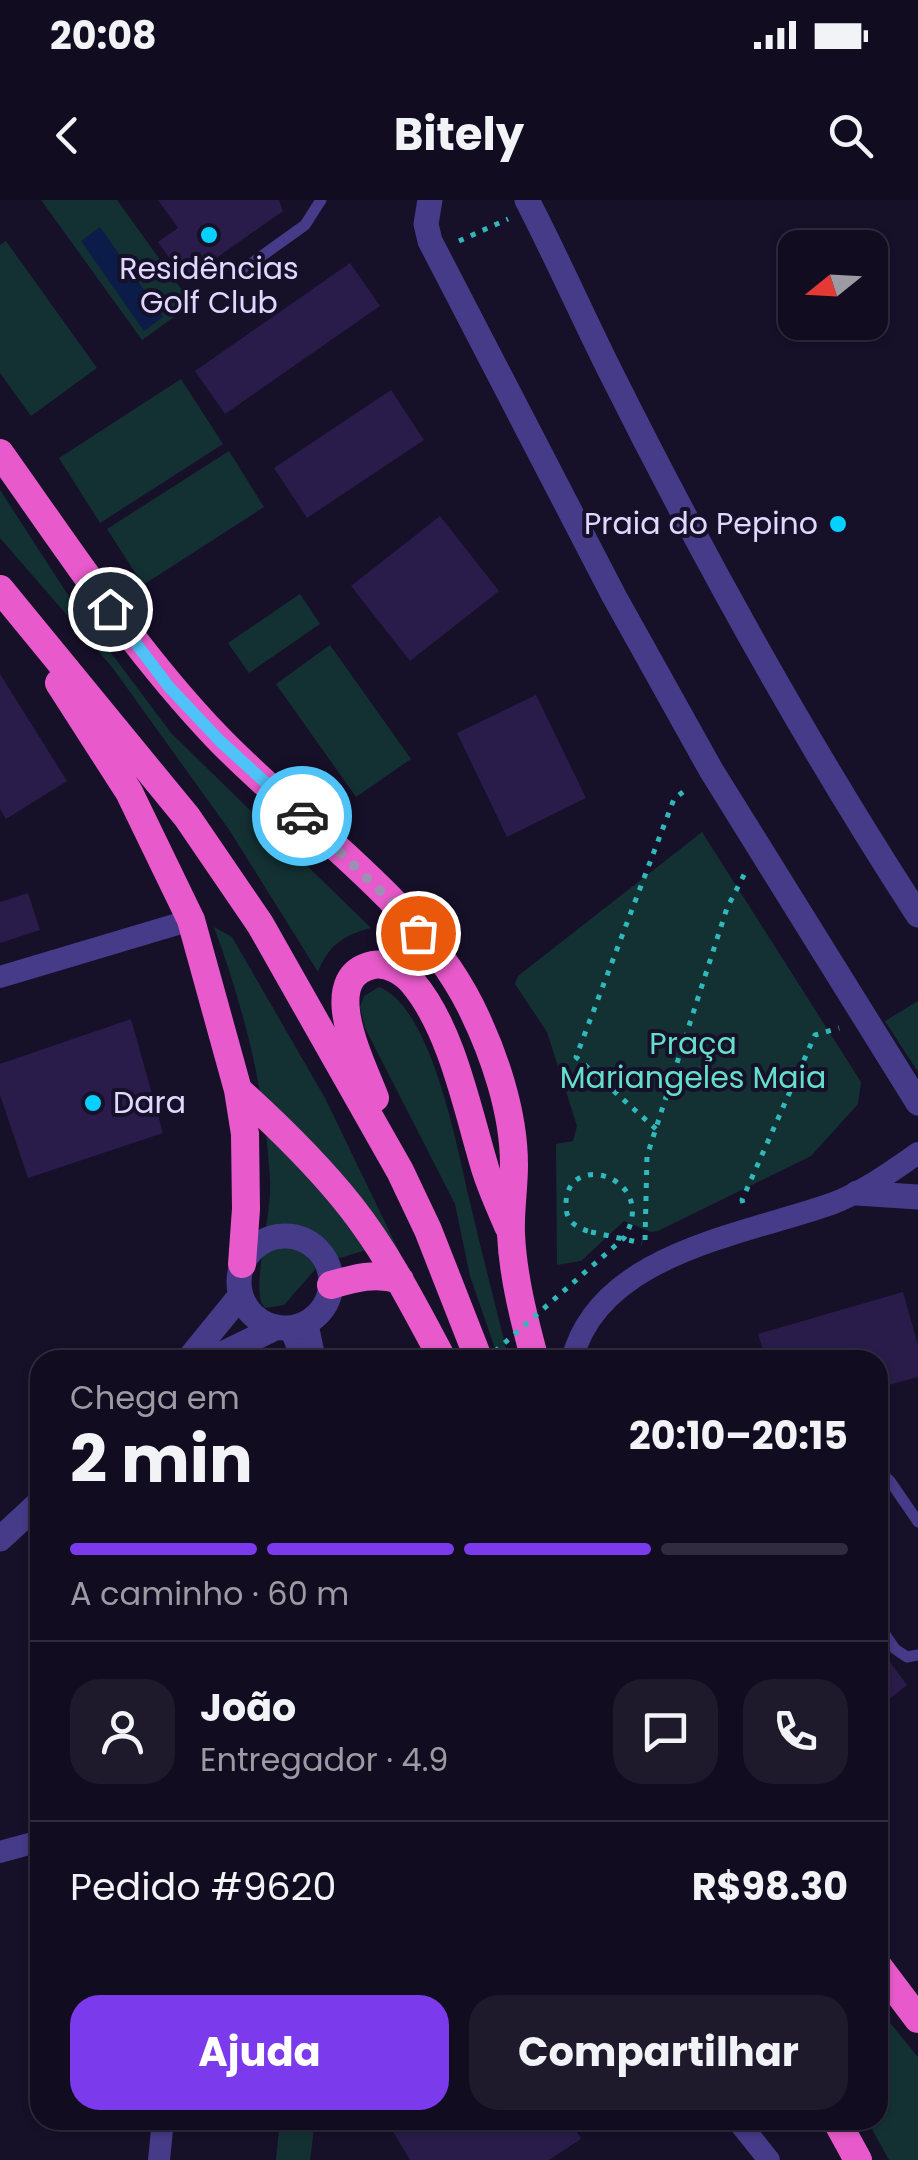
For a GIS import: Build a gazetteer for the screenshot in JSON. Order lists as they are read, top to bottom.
{
  "parks": ["Praça Mariangeles Maia"],
  "places": ["Residências Golf Club", "Praia do Pepino", "Dara"],
  "north": "left",
  "page": {
    "status": "20:08",
    "header": "Bitely",
    "heading": ["2 min", "Chega em", "20:10–20:15"],
    "panel": [
      "João",
      "Entregador · 4.9",
      "Pedido #9620",
      "R$98.30"
    ],
    "bar": "A caminho · 60 m",
    "buttons": ["Ajuda", "Compartilhar"]
  }
}
